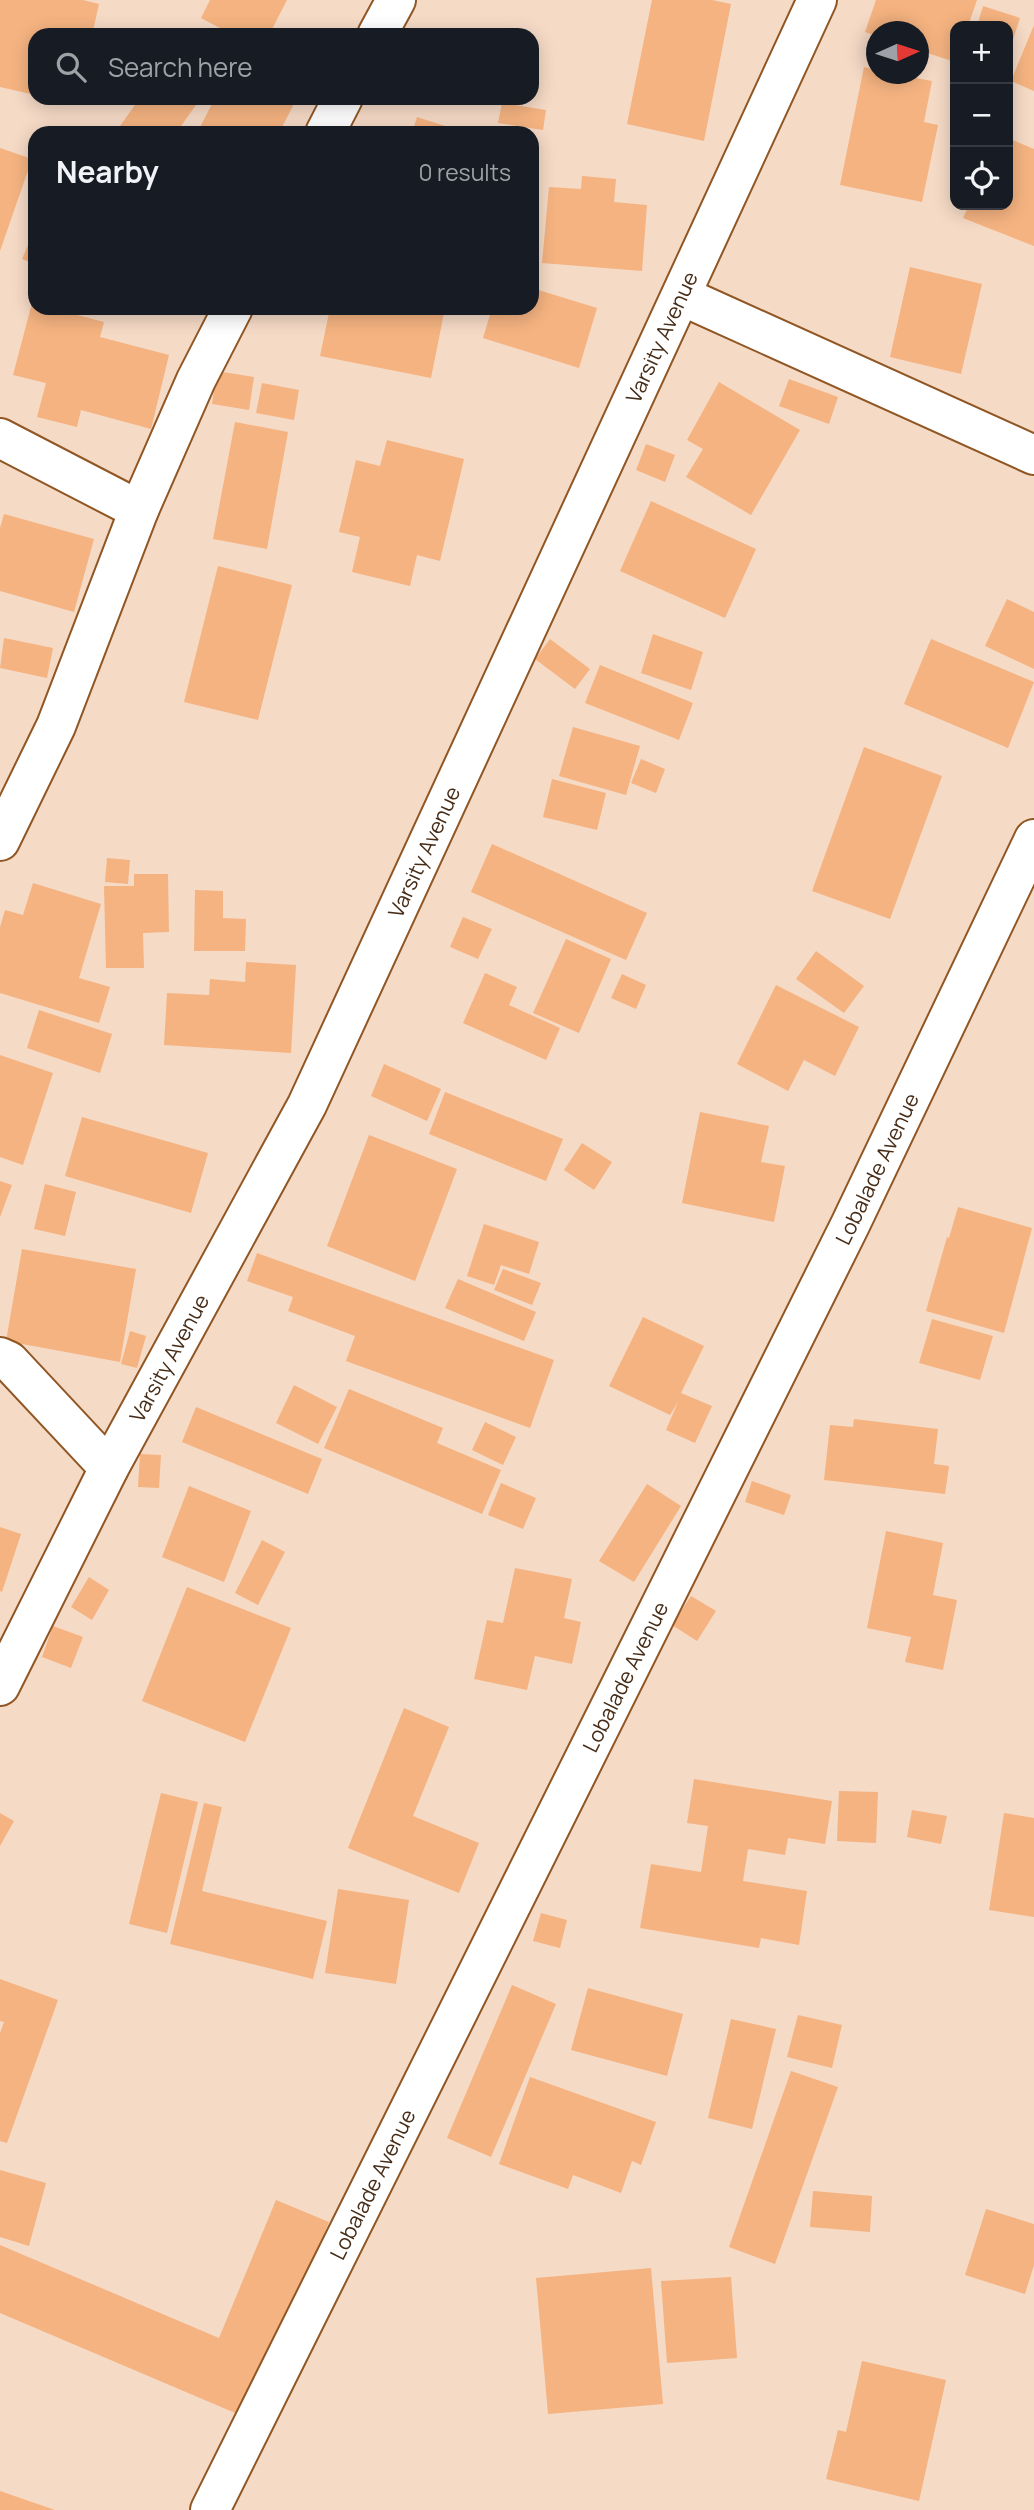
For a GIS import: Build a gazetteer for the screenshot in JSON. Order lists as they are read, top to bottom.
{
  "streets": {
    "street": ["Varsity Avenue", "Lobalade Avenue"]
  },
  "north": "right",
  "page": {
    "map_buttons": ["+", "−"],
    "search": "Search here",
    "heading": ["Nearby", "0 results"]
  }
}
